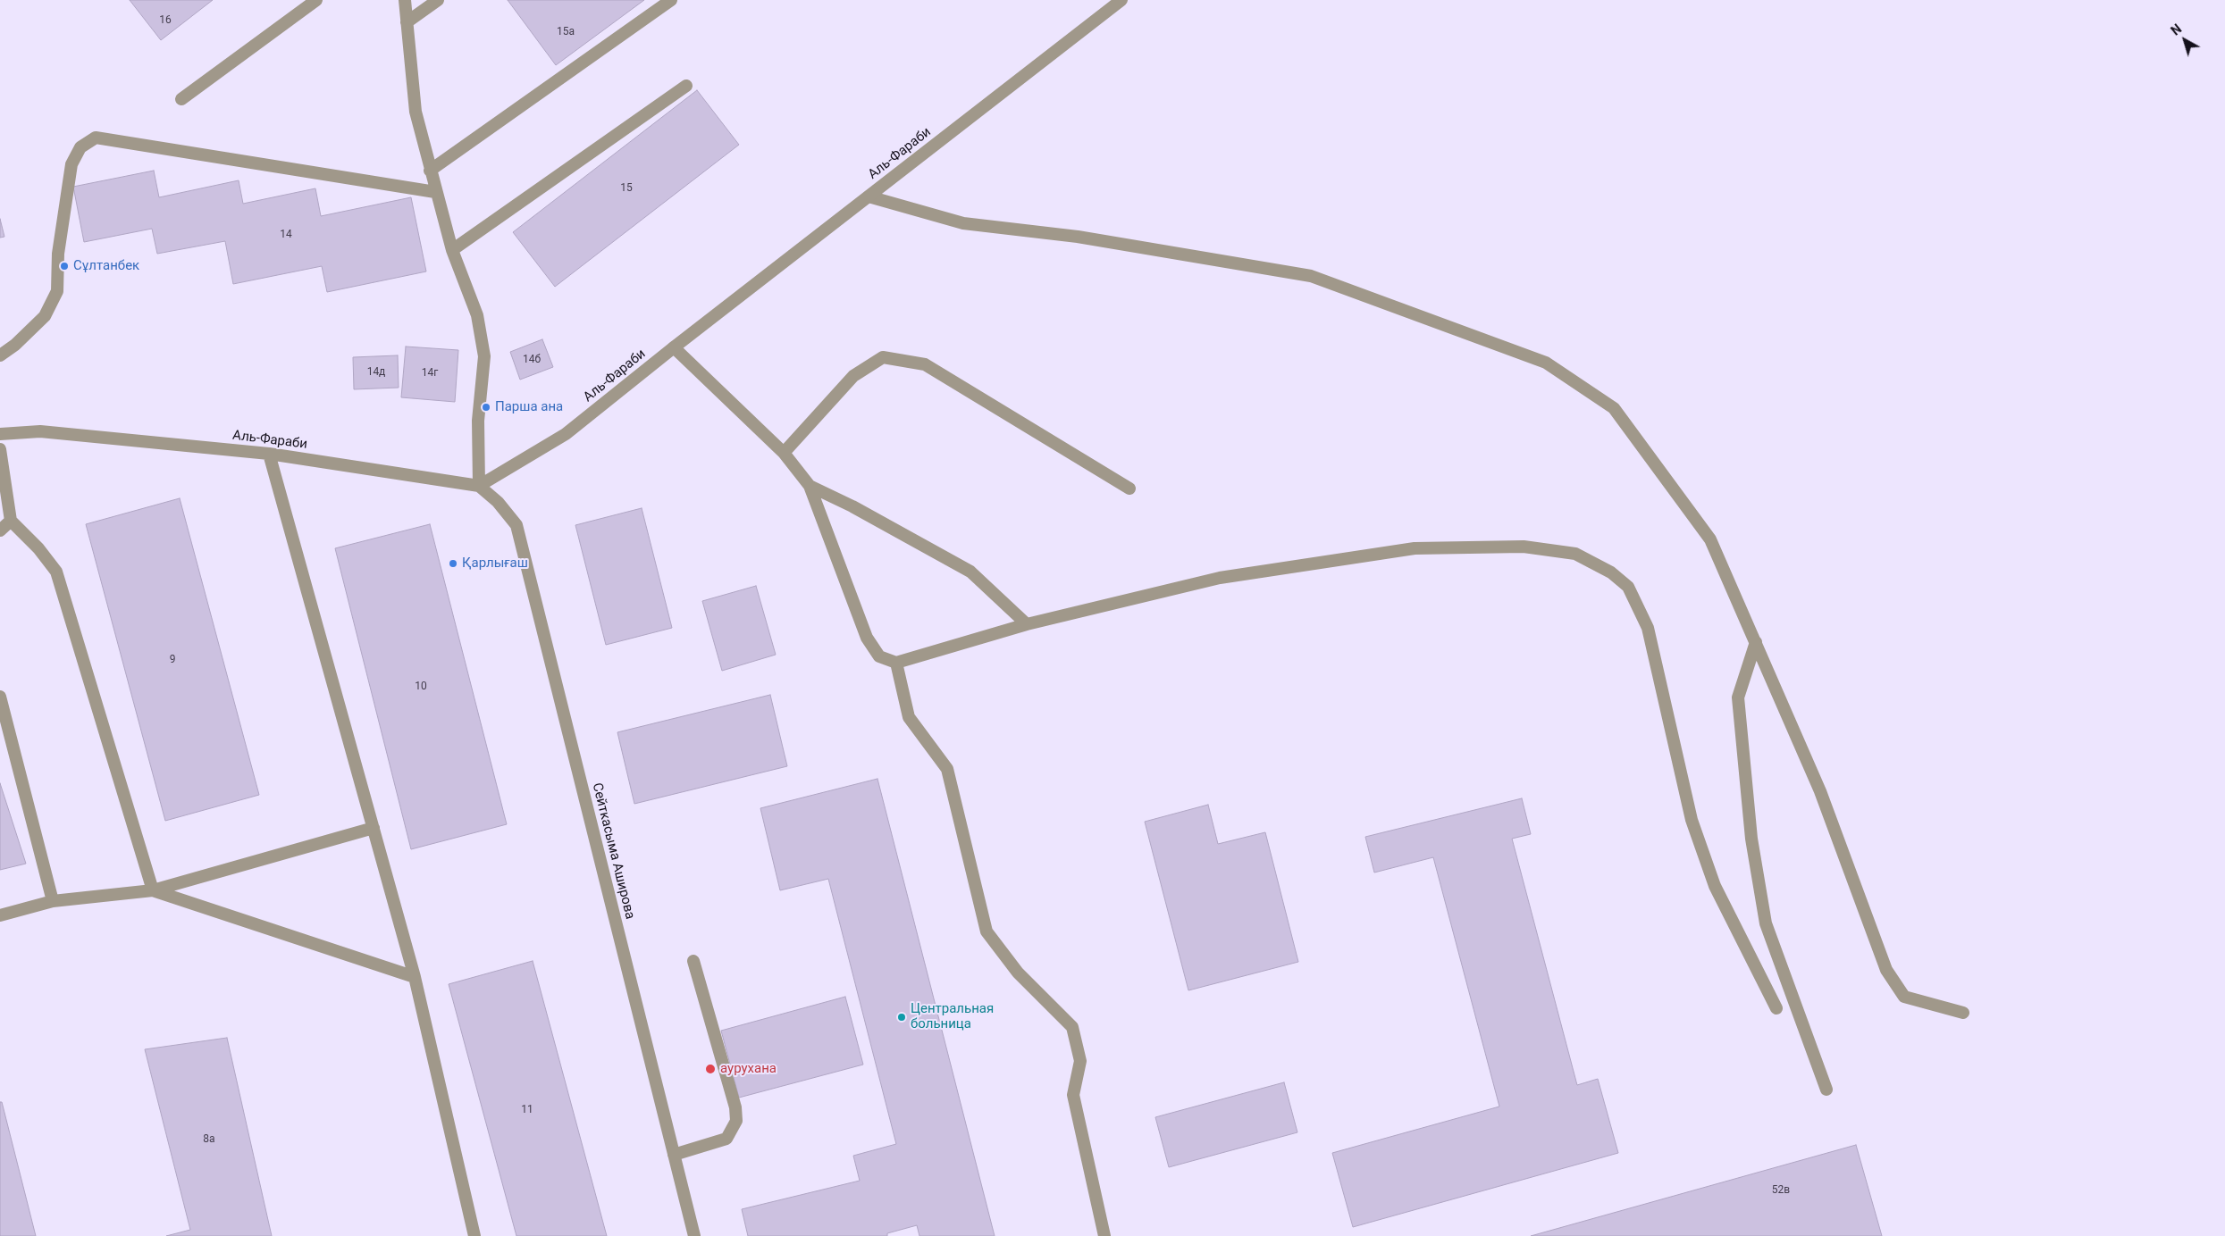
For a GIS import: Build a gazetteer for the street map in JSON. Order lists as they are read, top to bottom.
{
  "streets": {
    "street": ["Аль-Фараби", "Сейткасыма Аширова"]
  },
  "crossings": [
    ["Аль-Фараби", "Сейткасыма Аширова"]
  ],
  "places": [
    "Сұлтанбек",
    "Парша ана",
    "Қарлығаш",
    "Центральная больница",
    "аурухана"
  ],
  "house_numbers": [
    "16",
    "15а",
    "15",
    "14",
    "14б",
    "14д",
    "14г",
    "9",
    "10",
    "11",
    "8а",
    "52в"
  ],
  "north": "top left"
}
